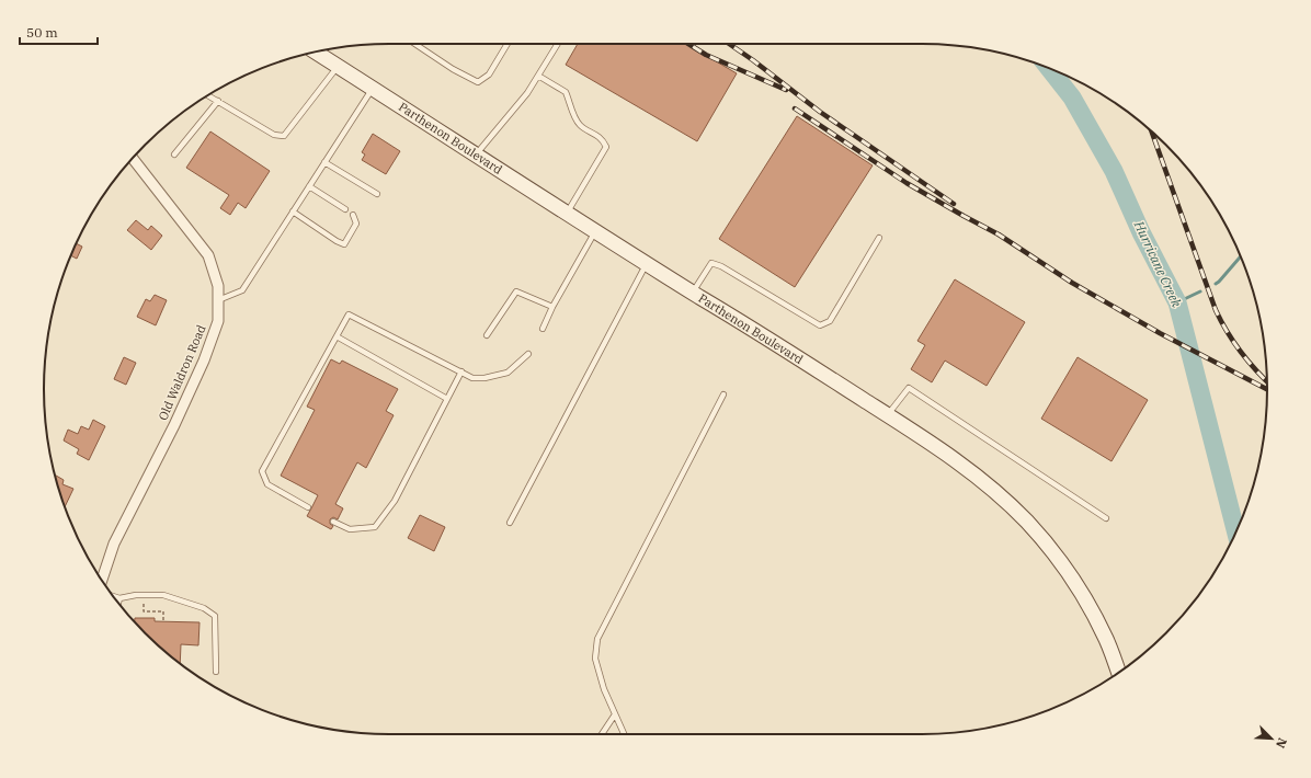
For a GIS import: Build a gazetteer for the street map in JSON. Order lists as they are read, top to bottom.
{
  "streets": {
    "main road": ["Parthenon Boulevard"],
    "street": ["Old Waldron Road"]
  },
  "water": ["Hurricane Creek"],
  "scale_bar": "50 m",
  "north": "bottom right"
}
